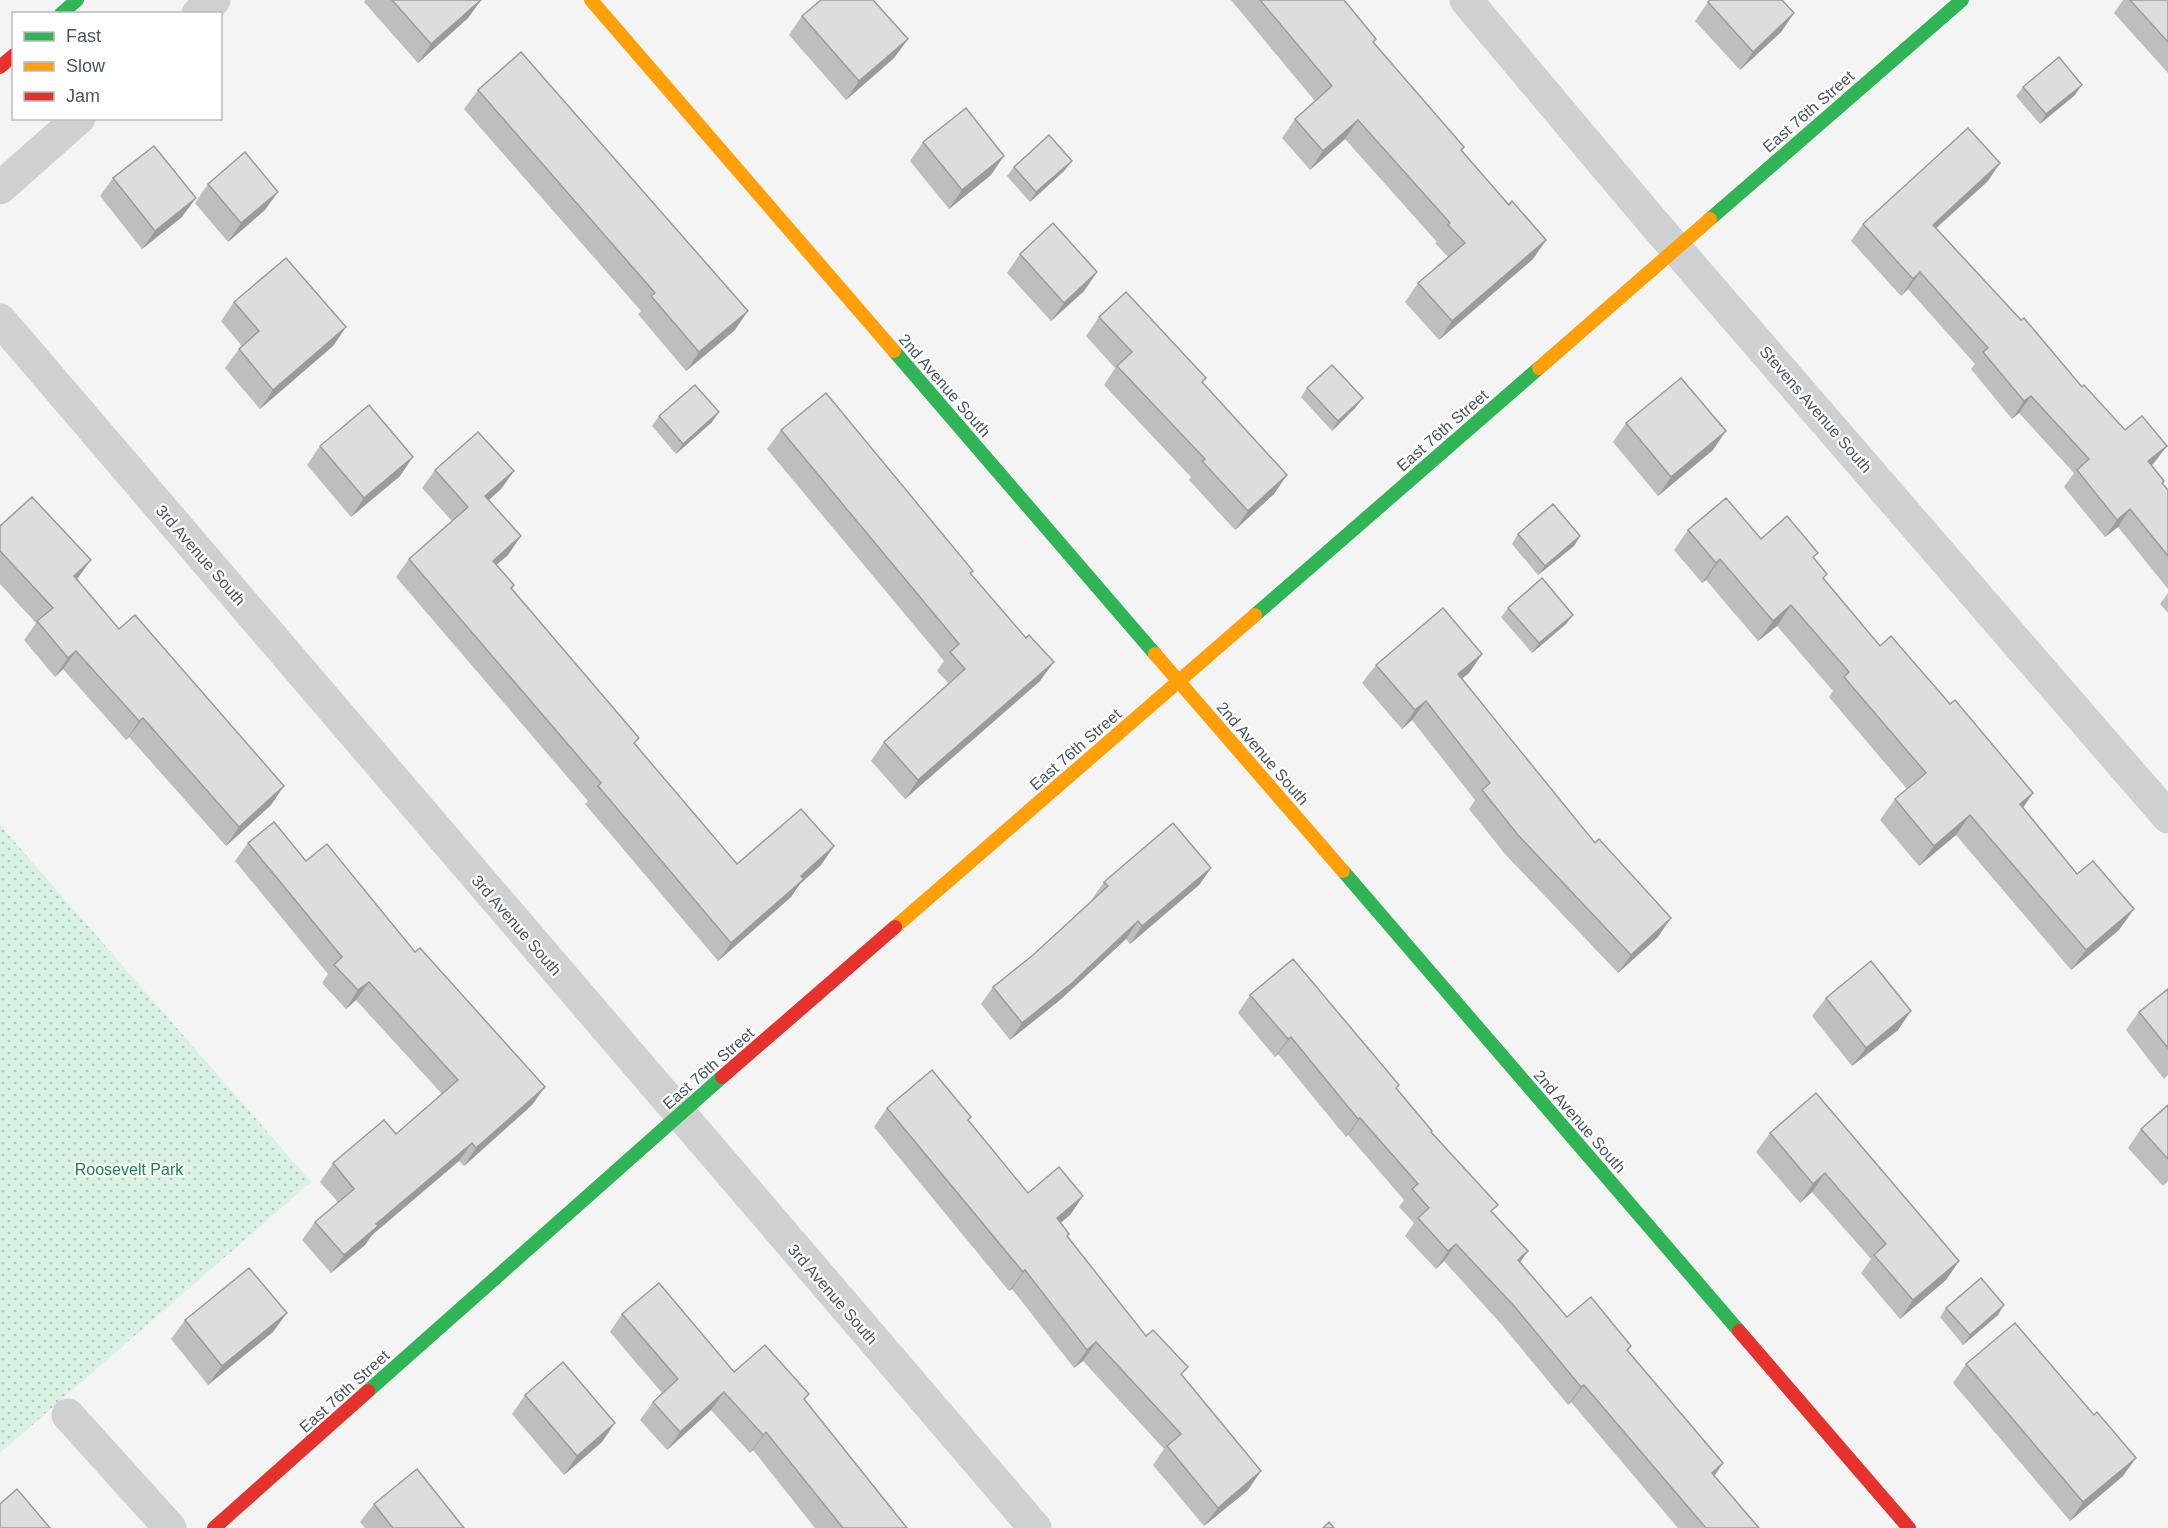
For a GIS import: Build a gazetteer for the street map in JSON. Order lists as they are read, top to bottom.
{
  "streets": {
    "street": [
      "East 76th Street",
      "2nd Avenue South",
      "Stevens Avenue South",
      "3rd Avenue South"
    ]
  },
  "crossings": [
    ["East 76th Street", "2nd Avenue South"],
    ["East 76th Street", "Stevens Avenue South"],
    ["East 76th Street", "3rd Avenue South"]
  ],
  "parks": ["Roosevelt Park"],
  "legend": ["Fast", "Slow", "Jam"]
}
